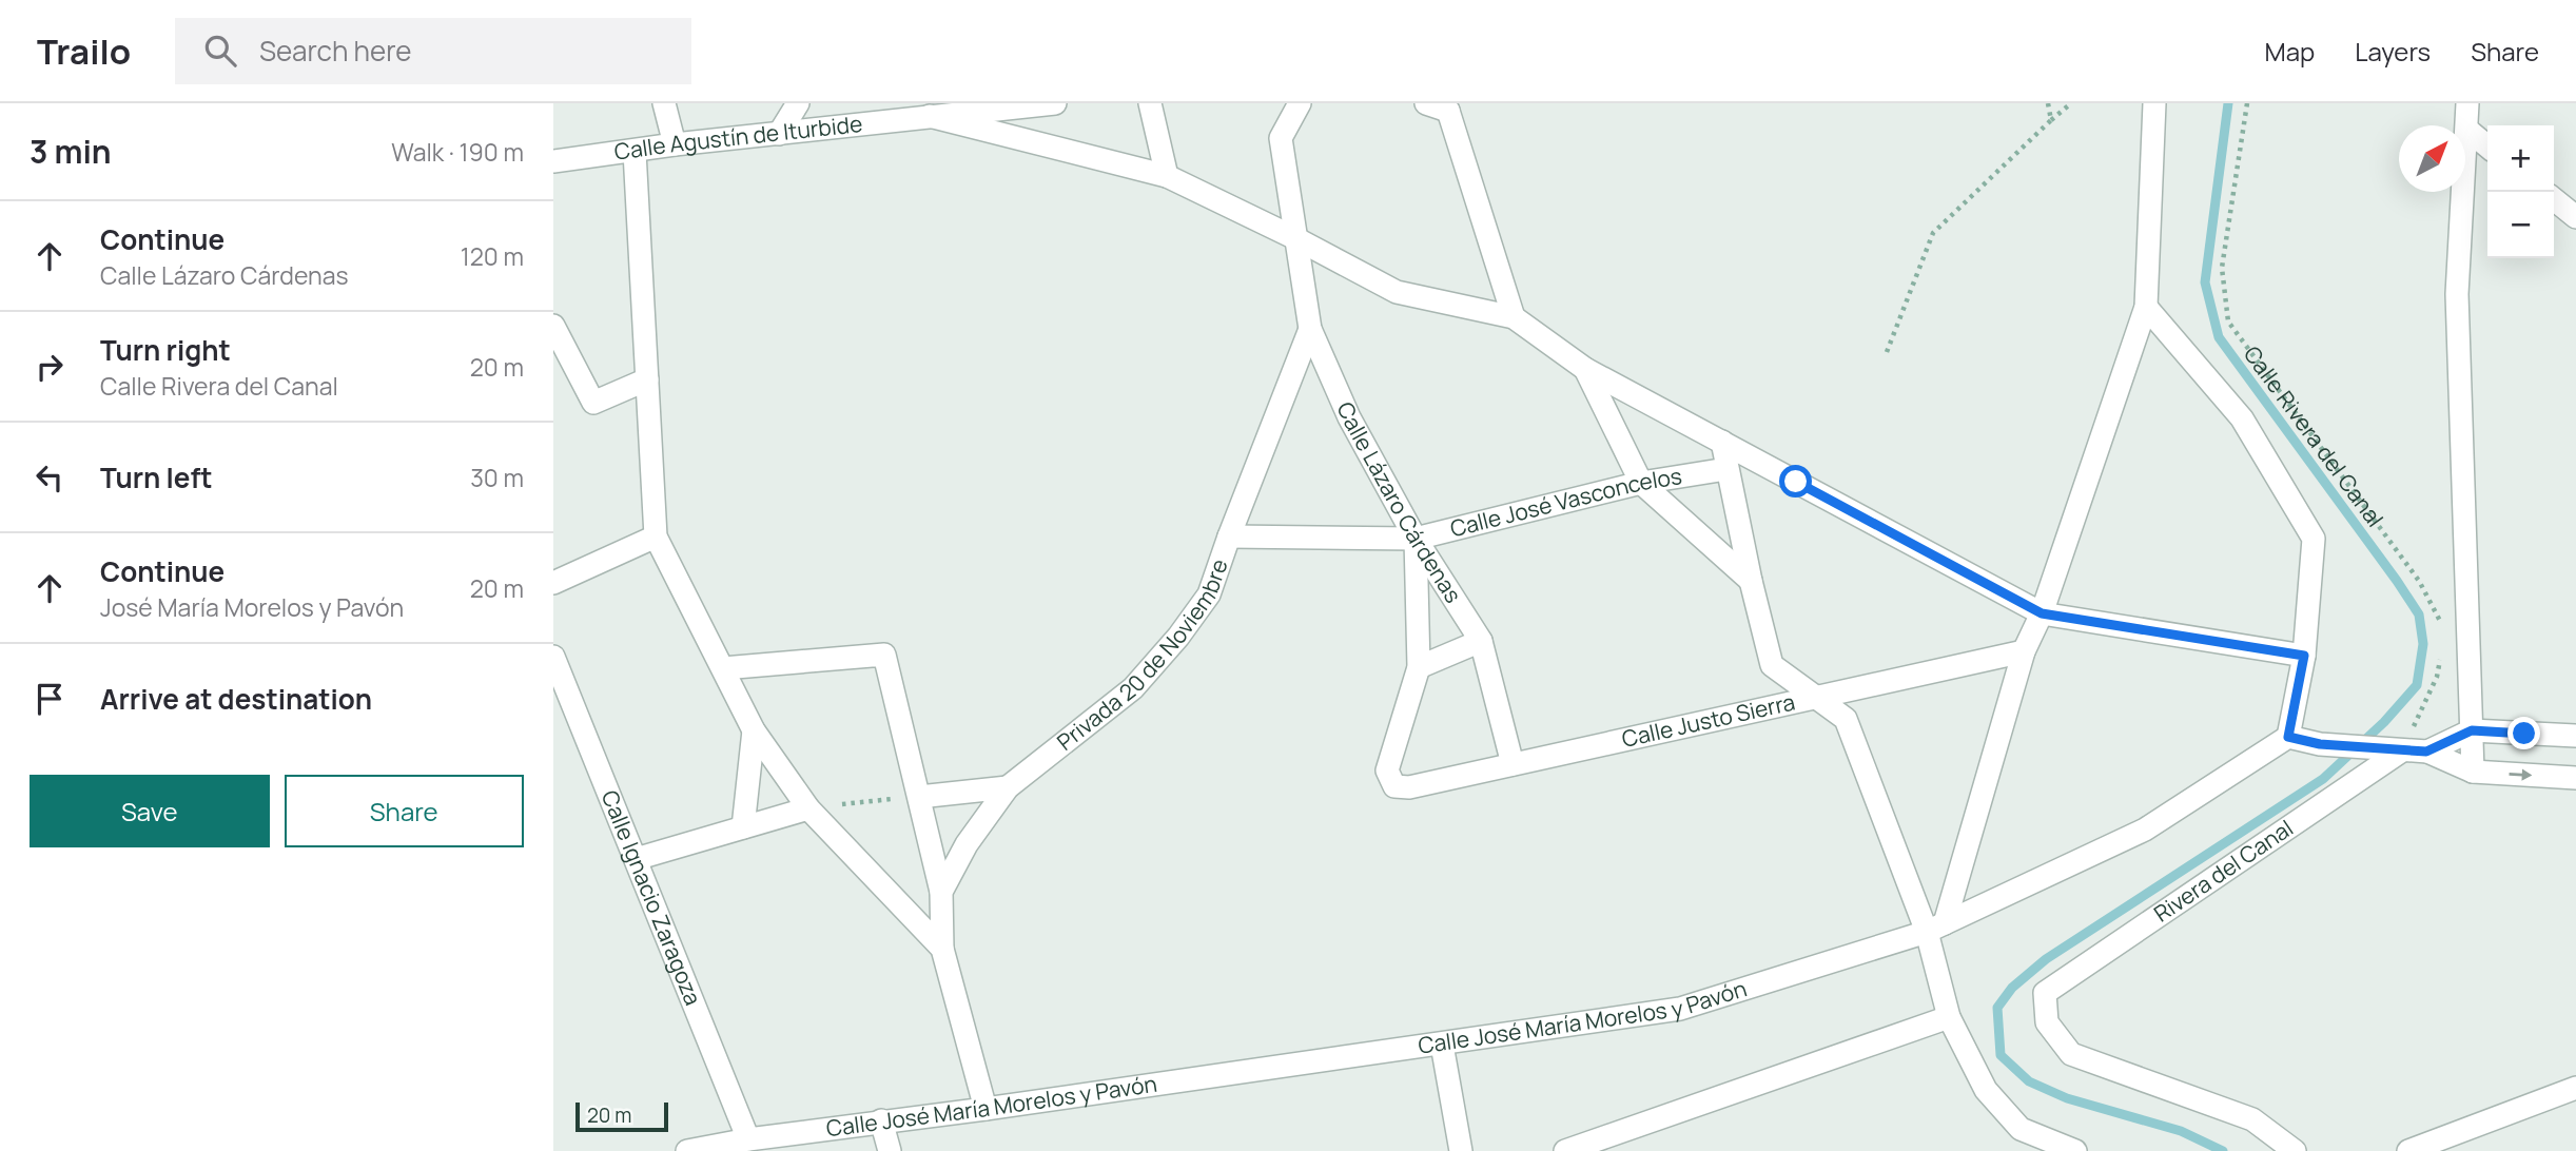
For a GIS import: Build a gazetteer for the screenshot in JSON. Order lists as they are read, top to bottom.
{
  "streets": {
    "street": [
      "Calle Agustín de Iturbide",
      "Calle Lázaro Cárdenas",
      "Calle José Vasconcelos",
      "Privada 20 de Noviembre",
      "Calle Justo Sierra",
      "Rivera del Canal",
      "Calle Ignacio Zaragoza",
      "Calle José María Morelos y Pavón"
    ],
    "path": ["Calle Rivera del Canal"]
  },
  "crossings": [
    ["Calle Lázaro Cárdenas", "Calle José Vasconcelos"],
    ["Calle Lázaro Cárdenas", "Privada 20 de Noviembre"],
    ["Calle Lázaro Cárdenas", "Calle Justo Sierra"],
    ["Calle José Vasconcelos", "Privada 20 de Noviembre"],
    ["Calle Ignacio Zaragoza", "Calle José María Morelos y Pavón"]
  ],
  "scale_bar": "20 m",
  "north": "top right",
  "page": {
    "header": "Trailo",
    "search": "Search here",
    "nav": ["Map", "Layers", "Share"],
    "heading": ["3 min", "Walk · 190 m"],
    "map_buttons": ["+", "−"],
    "list": [
      ["Continue", "Calle Lázaro Cárdenas", "120 m"],
      ["Turn right", "Calle Rivera del Canal", "20 m"],
      ["Turn left", "30 m"],
      ["Continue", "José María Morelos y Pavón", "20 m"],
      "Arrive at destination"
    ],
    "buttons": ["Save", "Share"],
    "scale": "20 m"
  }
}
